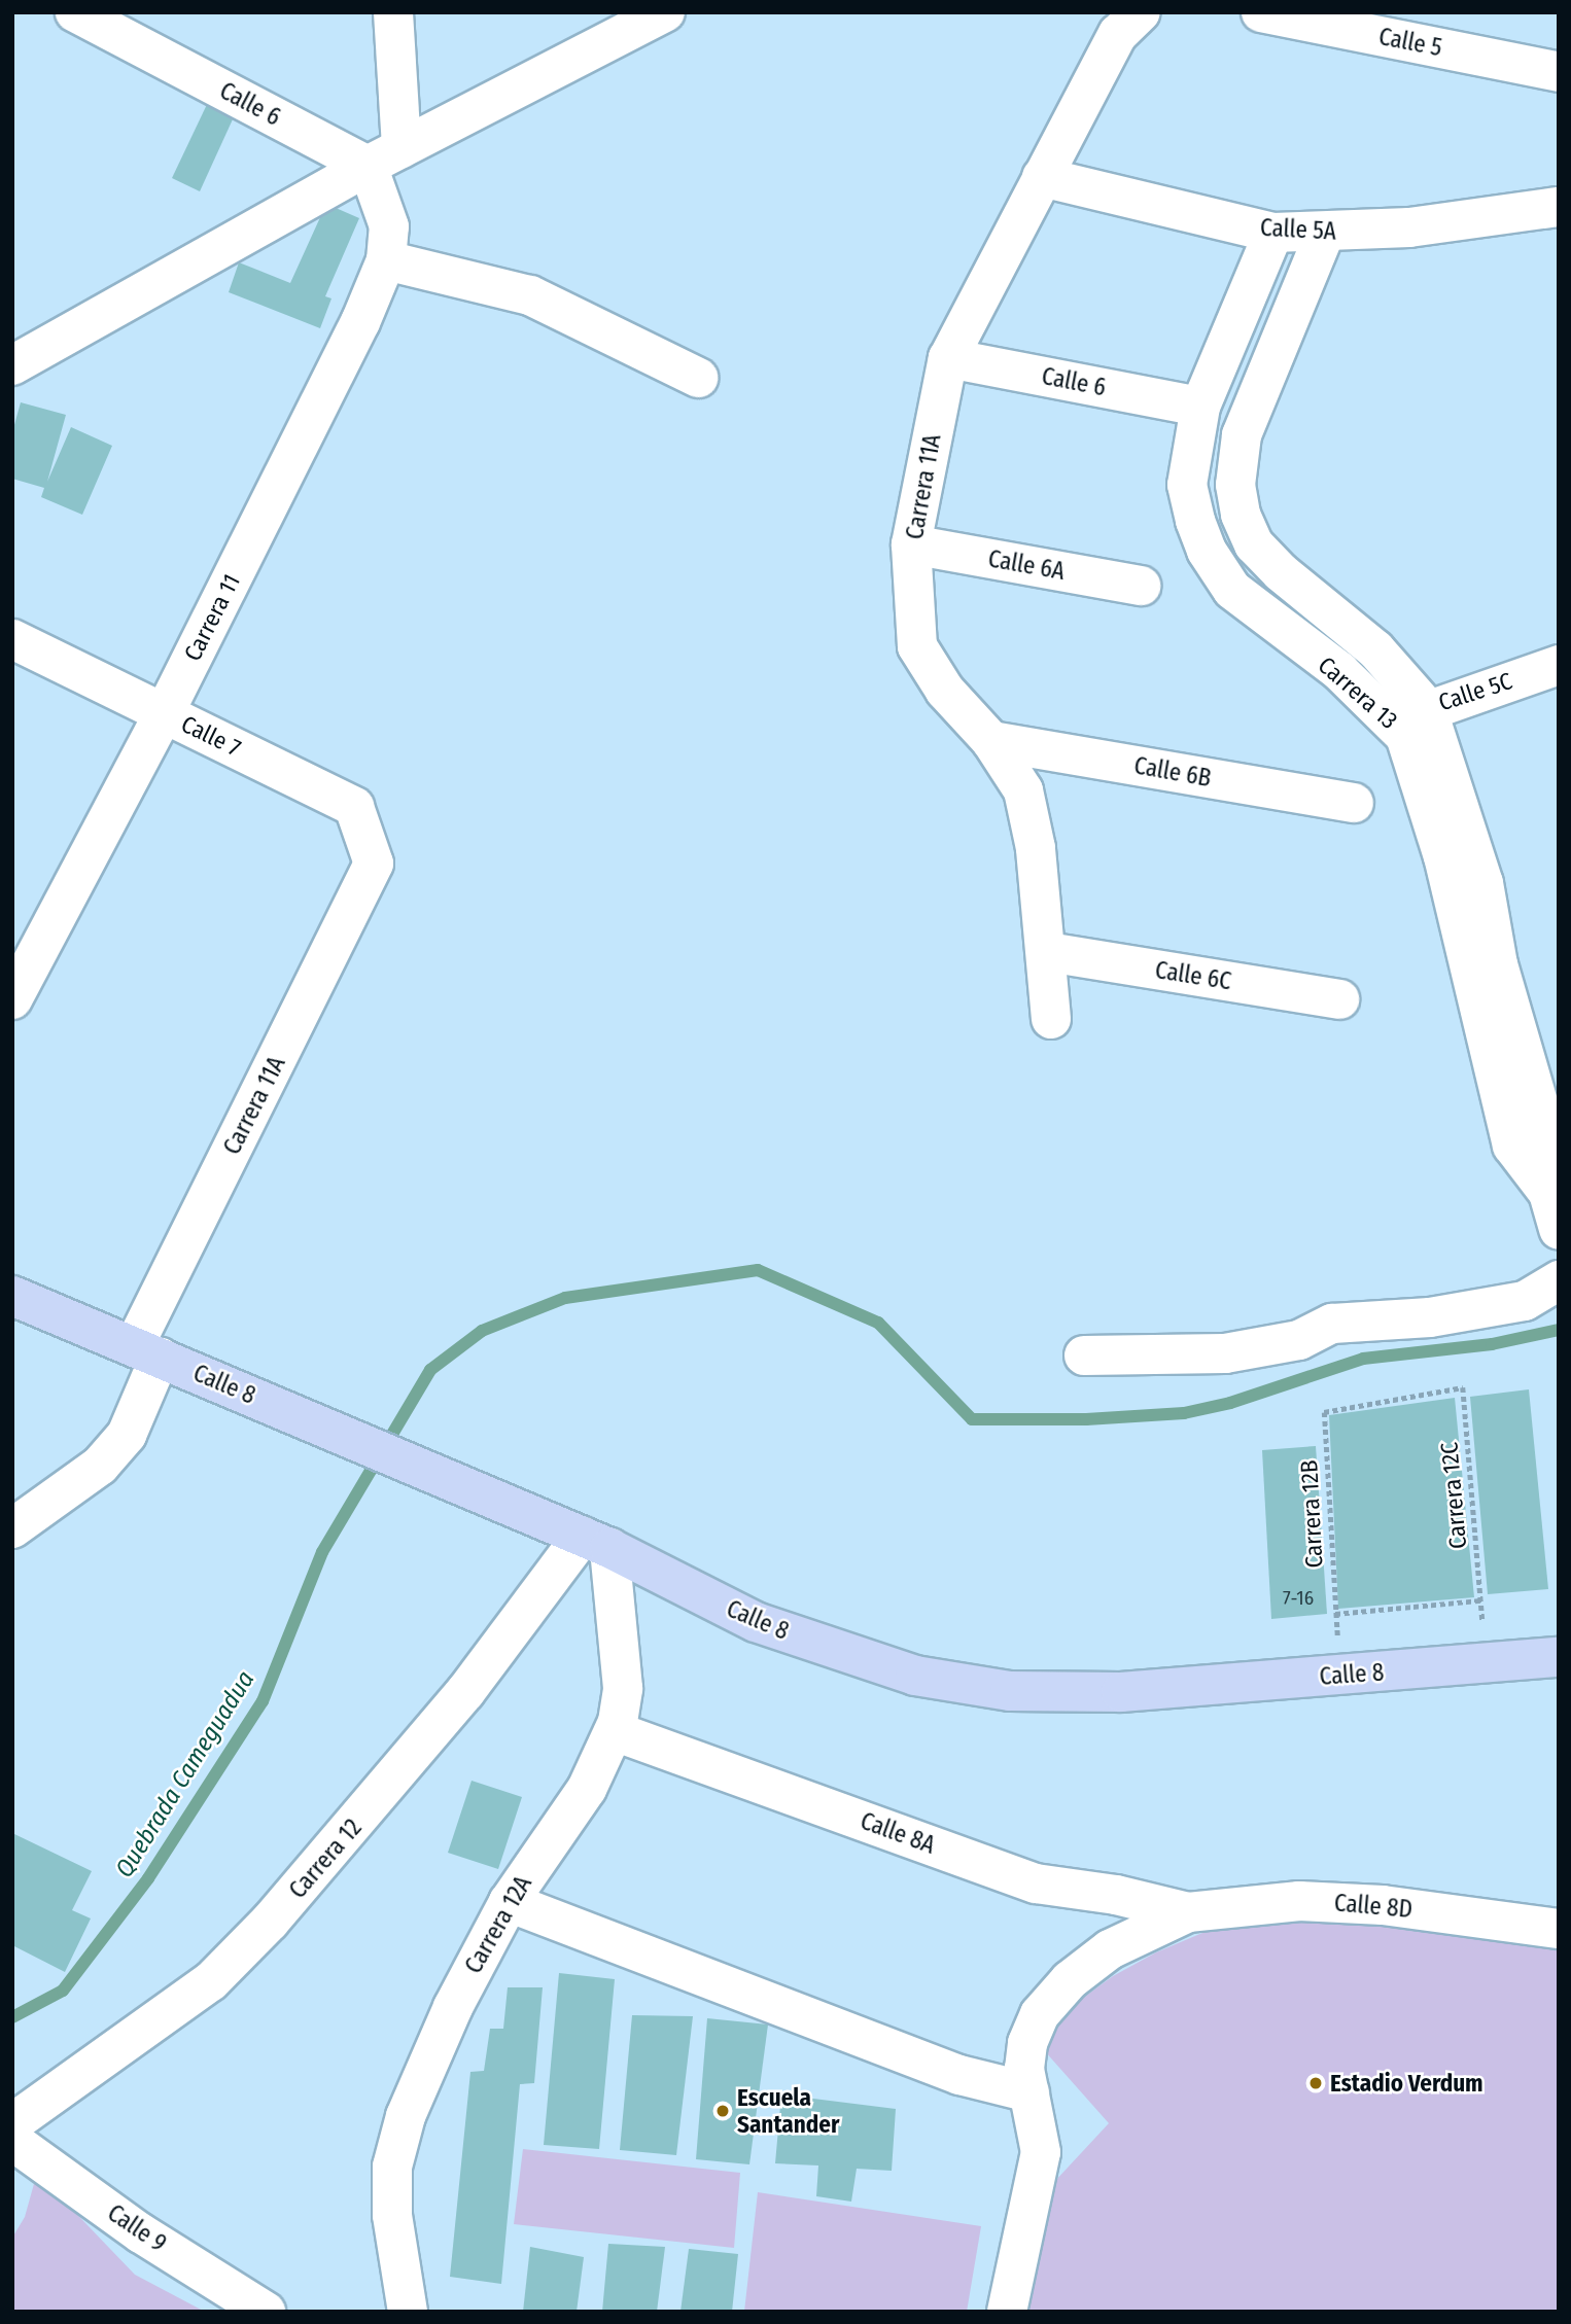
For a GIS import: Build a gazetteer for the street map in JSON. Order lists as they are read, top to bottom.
{
  "streets": {
    "main road": ["Calle 8"],
    "street": [
      "Calle 5",
      "Calle 6",
      "Calle 5A",
      "Carrera 11A",
      "Calle 6A",
      "Carrera 11",
      "Calle 5C",
      "Carrera 13",
      "Calle 7",
      "Calle 6B",
      "Calle 6C",
      "Calle 8A",
      "Carrera 12",
      "Calle 8D",
      "Carrera 12A",
      "Calle 9"
    ],
    "path": ["Carrera 12C", "Carrera 12B"]
  },
  "crossings": [
    ["Calle 6", "Carrera 11A"],
    ["Calle 6", "Carrera 13"],
    ["Calle 5A", "Carrera 11A"],
    ["Calle 5A", "Carrera 13"],
    ["Carrera 11A", "Calle 6A"],
    ["Carrera 11A", "Calle 7"],
    ["Carrera 11A", "Calle 6B"],
    ["Carrera 11A", "Calle 6C"],
    ["Carrera 11A", "Calle 8"],
    ["Carrera 11", "Calle 7"],
    ["Calle 5C", "Carrera 13"],
    ["Calle 8", "Carrera 12"],
    ["Calle 8", "Carrera 12A"],
    ["Carrera 12C", "Carrera 12B"],
    ["Calle 8A", "Calle 8D"],
    ["Calle 8A", "Carrera 12A"],
    ["Carrera 12", "Carrera 12A"]
  ],
  "water": ["Quebrada Cameguadua"],
  "places": ["Estadio Verdum", "Escuela Santander"],
  "house_numbers": ["7-16"]
}
